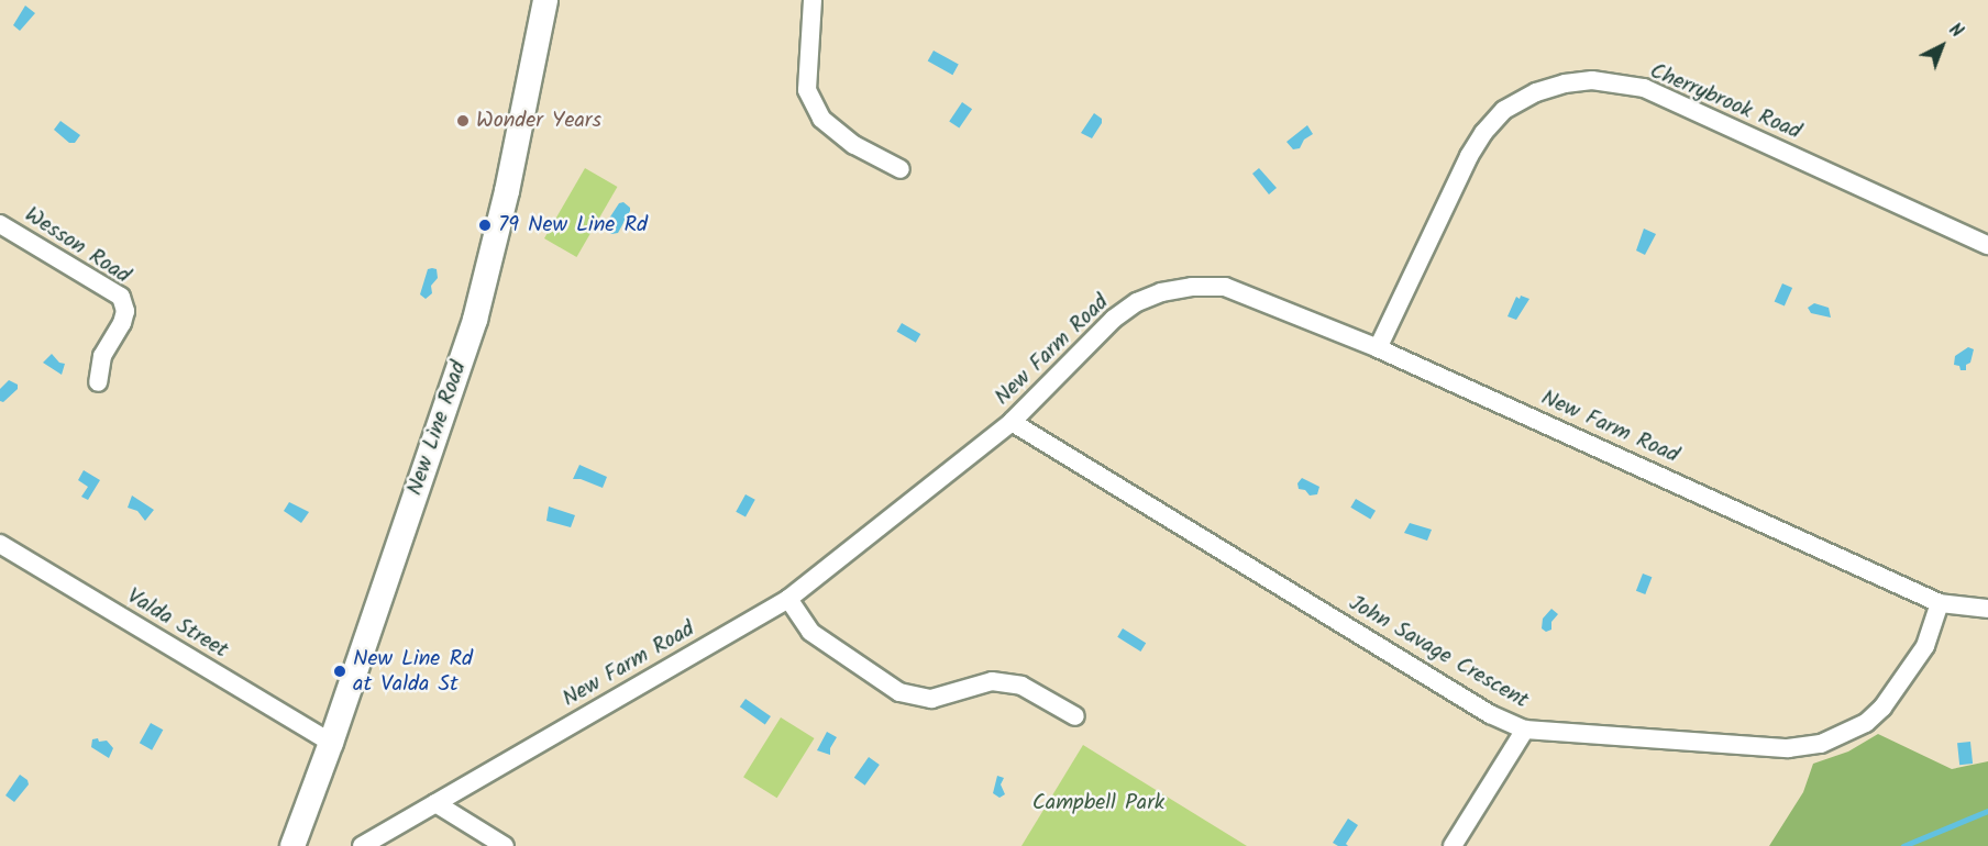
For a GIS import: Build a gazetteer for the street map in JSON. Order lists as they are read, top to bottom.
{
  "streets": {
    "main road": ["New Line Road"],
    "street": [
      "Cherrybrook Road",
      "Wesson Road",
      "New Farm Road",
      "Valda Street",
      "John Savage Crescent"
    ]
  },
  "crossings": [
    ["Cherrybrook Road", "New Farm Road"],
    ["New Farm Road", "John Savage Crescent"],
    ["New Line Road", "Valda Street"]
  ],
  "parks": ["Campbell Park"],
  "places": ["Wonder Years", "79 New Line Rd", "New Line Rd at Valda St"],
  "north": "top right"
}
